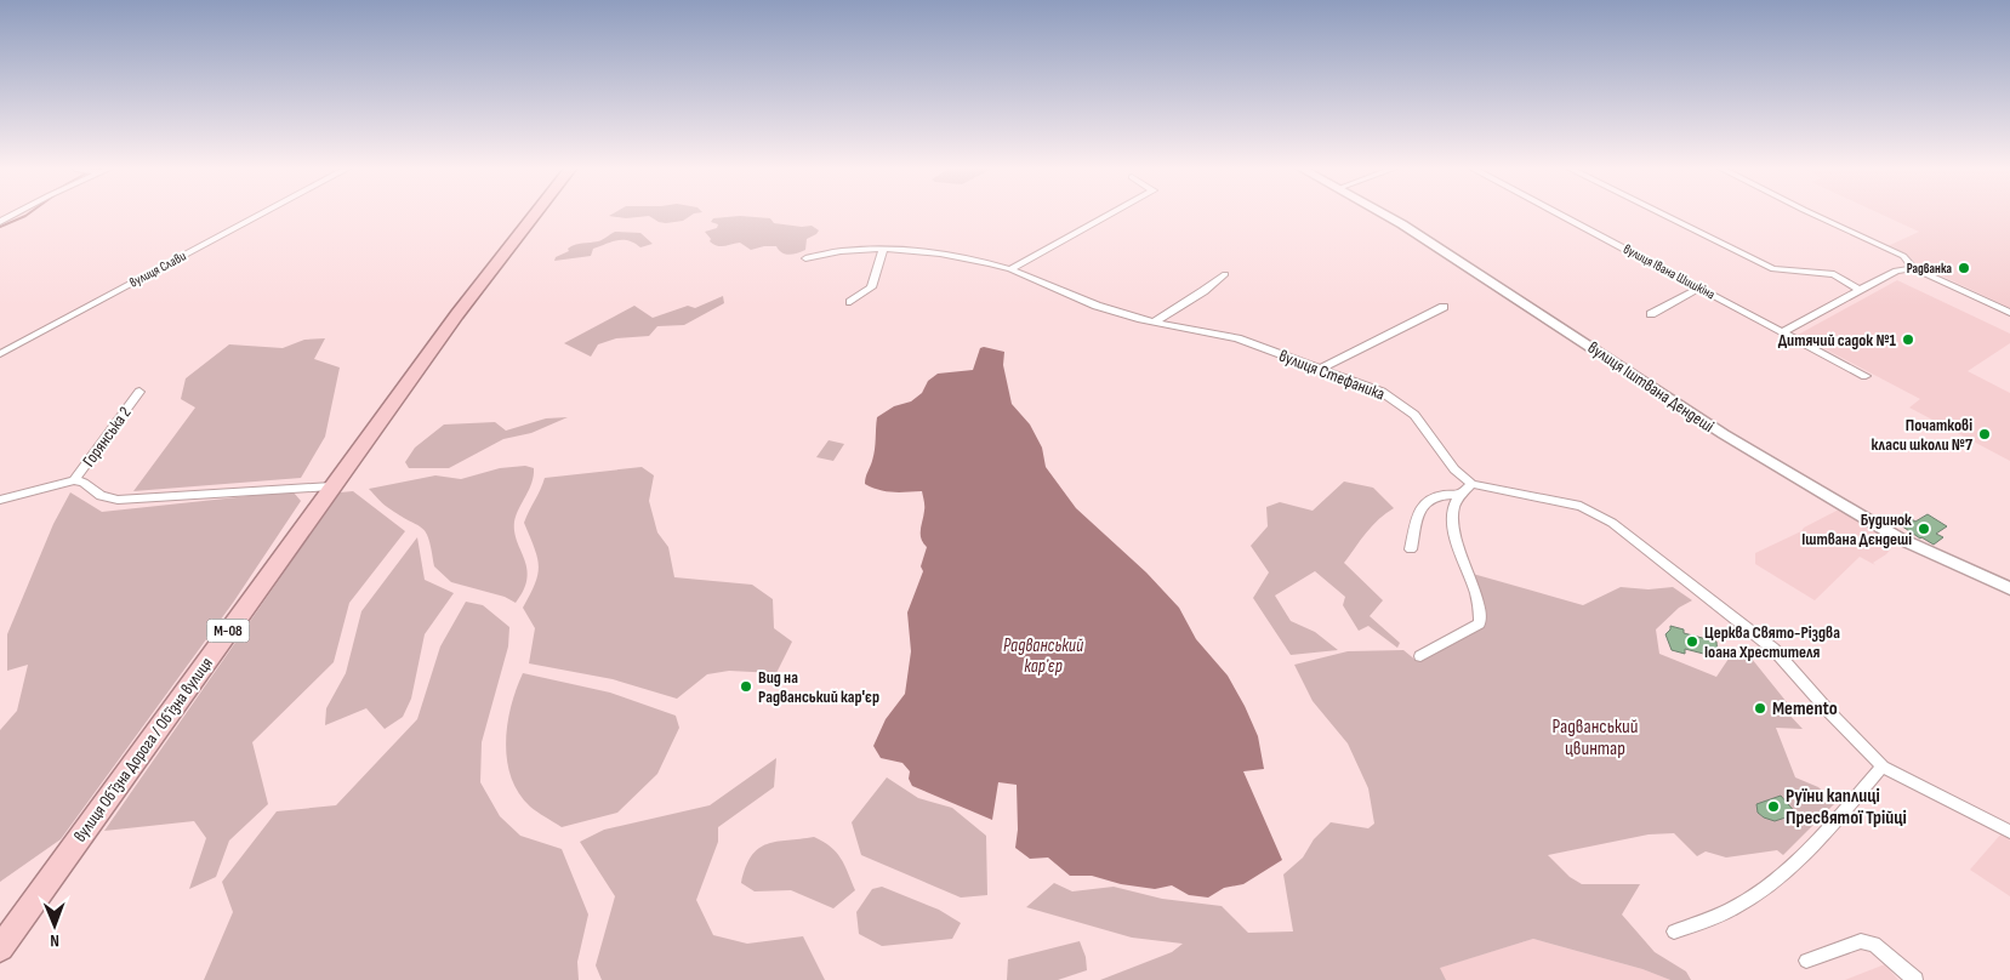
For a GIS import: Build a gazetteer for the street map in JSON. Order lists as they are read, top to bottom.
{
  "streets": {
    "highway": ["М-08", "вулиця Обʼїзна Дорога / Обʼїзна вулиця"],
    "street": [
      "вулиця Слави",
      "вулиця Івана Шишкіна",
      "вулиця Стефаника",
      "вулиця Іштвана Дендеші",
      "Горянська 2"
    ]
  },
  "water": ["Радванський карʼєр"],
  "parks": ["Радванський цвинтар"],
  "places": [
    "Радванка",
    "Дитячий садок №1",
    "Початкові класи школи №7",
    "Будинок Іштвана Дєндеші",
    "Церква Свято-Різдва Іоана Хрестителя",
    "Вид на Радванський кар'єр",
    "Memento",
    "Руїни каплиці Пресвятої Трійці"
  ],
  "north": "bottom"
}
